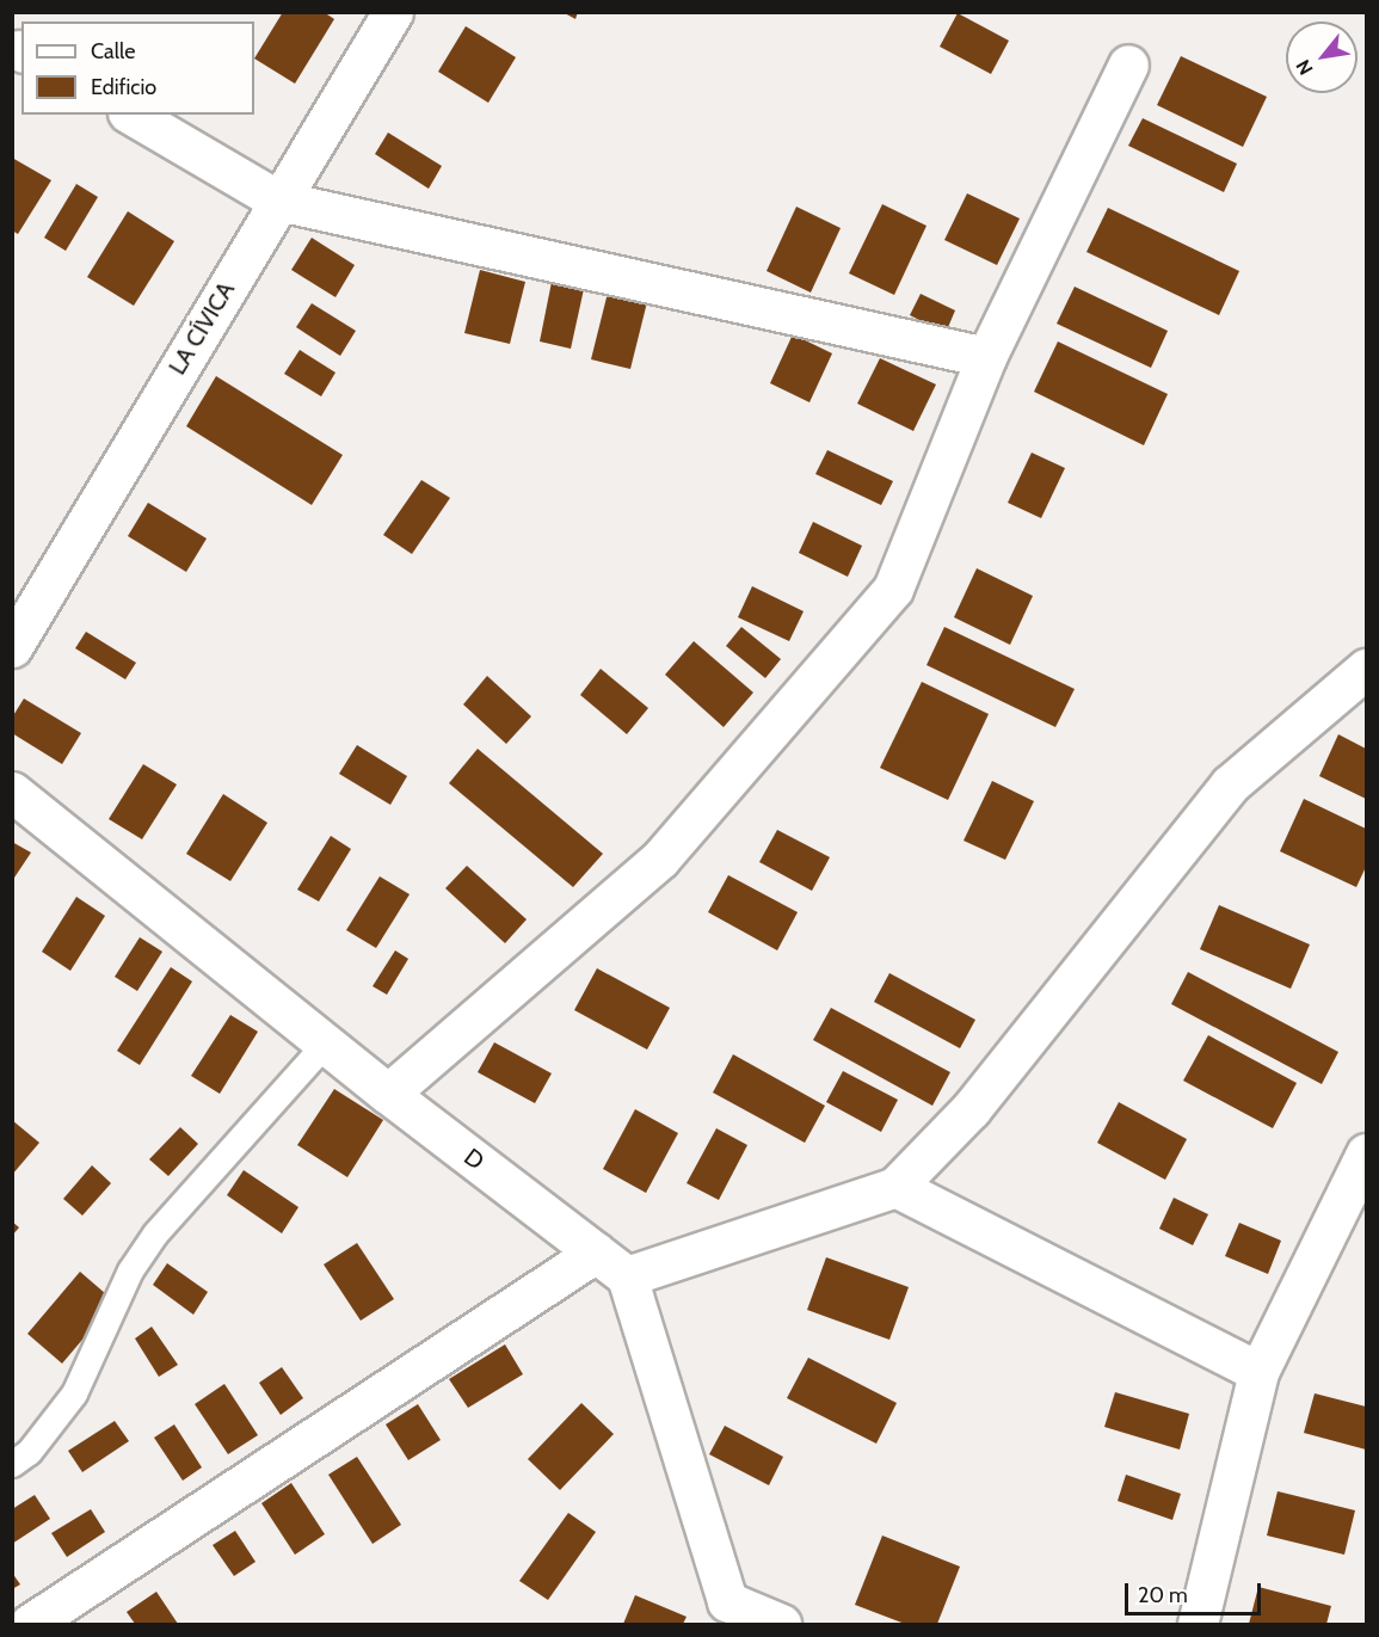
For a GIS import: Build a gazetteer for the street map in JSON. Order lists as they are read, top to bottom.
{
  "streets": {
    "street": ["LA CÍVICA", "D"]
  },
  "legend": ["Calle", "Edificio"],
  "scale_bar": "20 m",
  "north": "bottom left"
}
